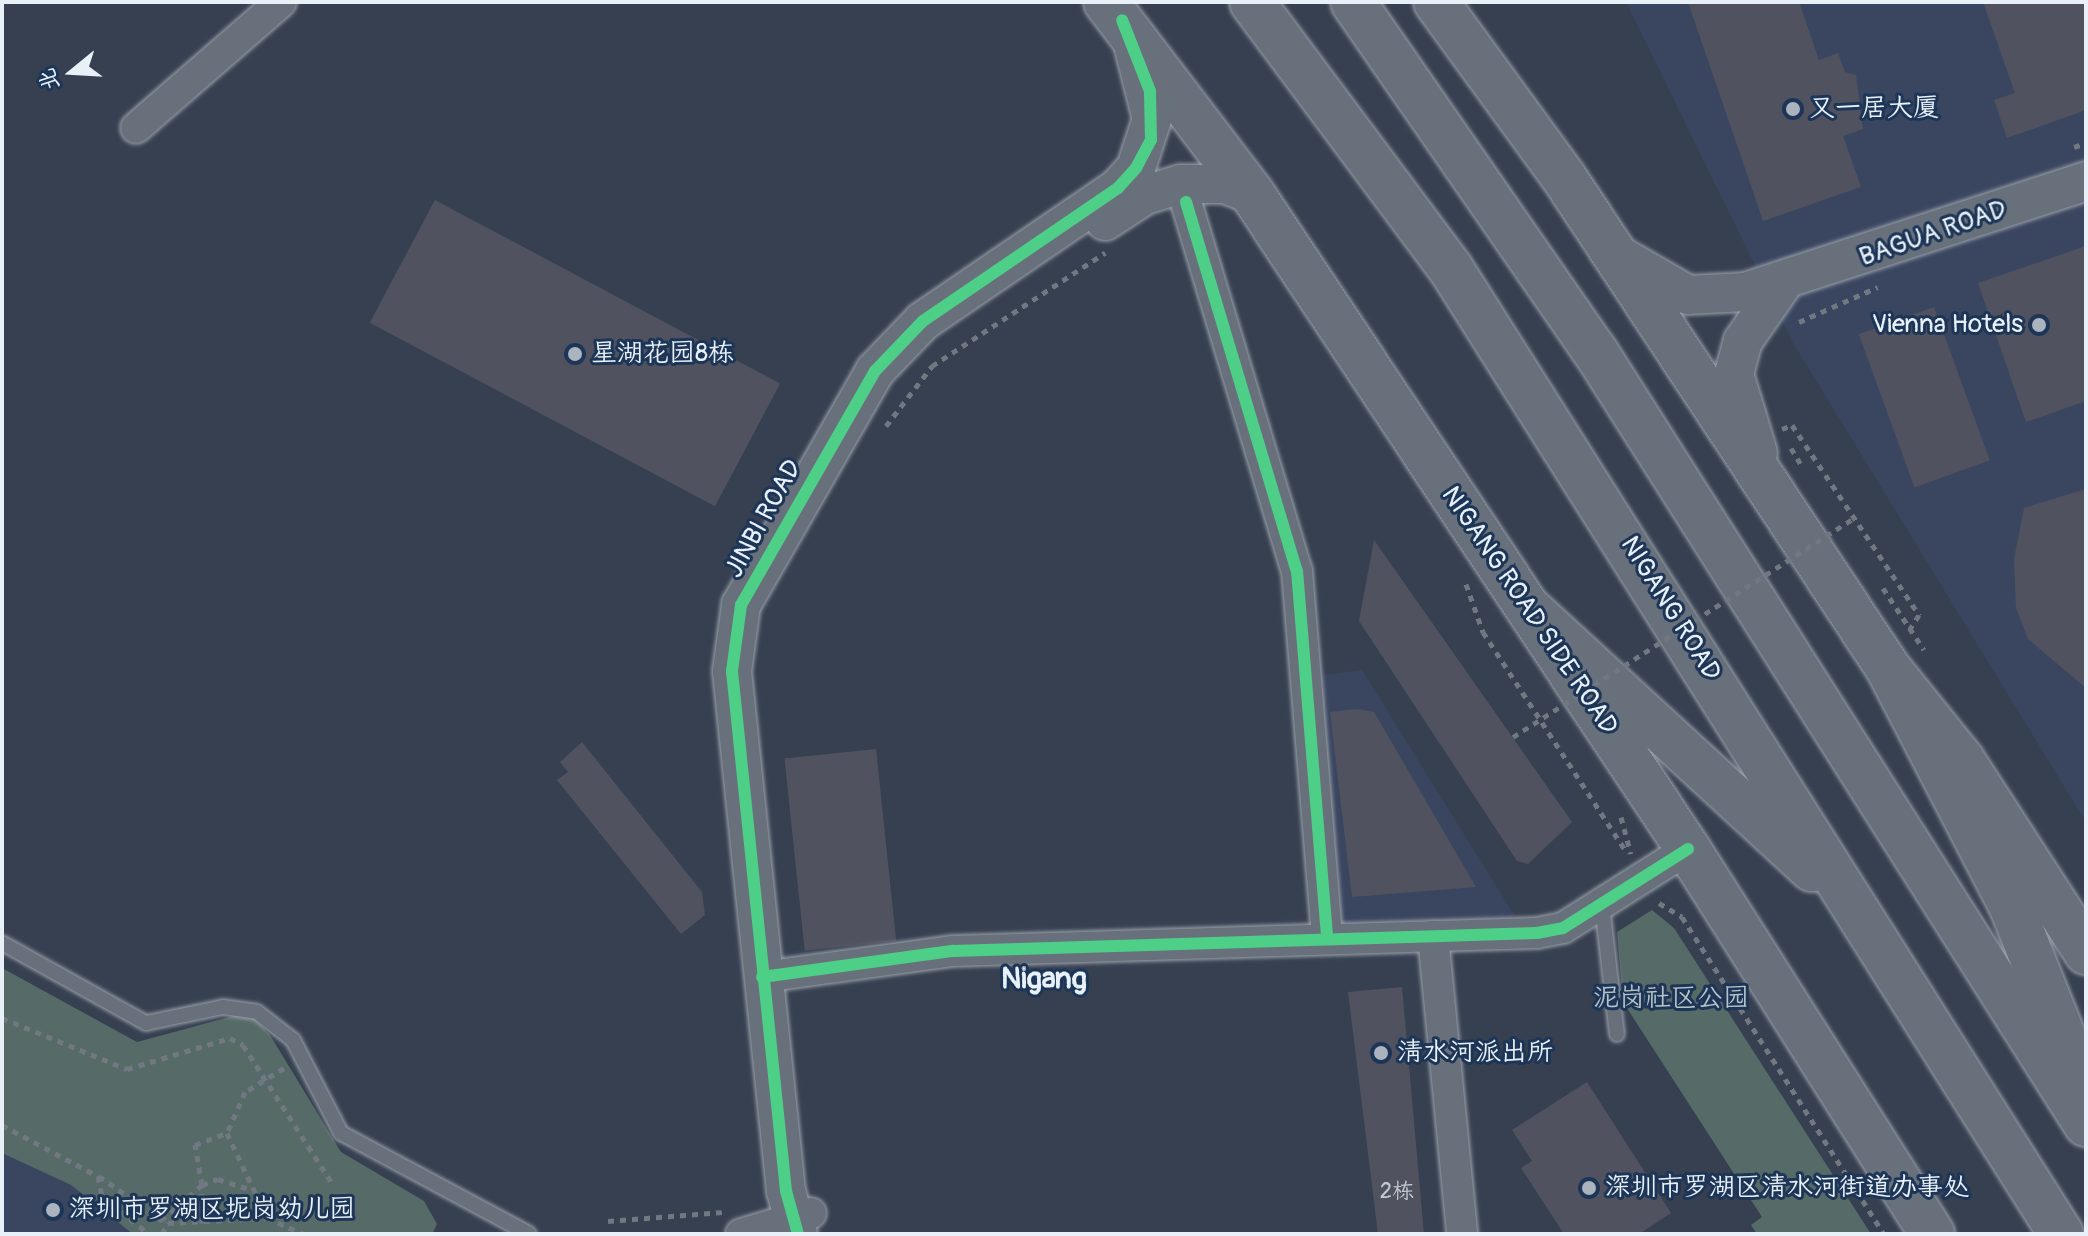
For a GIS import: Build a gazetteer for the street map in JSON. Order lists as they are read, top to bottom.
{
  "streets": {
    "main road": ["NIGANG ROAD", "NIGANG ROAD SIDE ROAD"],
    "street": ["BAGUA ROAD", "JINBI ROAD"]
  },
  "crossings": [
    ["JINBI ROAD", "NIGANG ROAD SIDE ROAD"]
  ],
  "districts": ["Nigang"],
  "parks": ["泥岗社区公园"],
  "places": [
    "又一居大厦",
    "Vienna Hotels",
    "星湖花园8栋",
    "清水河派出所",
    "深圳市罗湖区清水河街道办事处",
    "深圳市罗湖区坭岗幼儿园"
  ],
  "house_numbers": ["2栋"],
  "north": "left"
}
